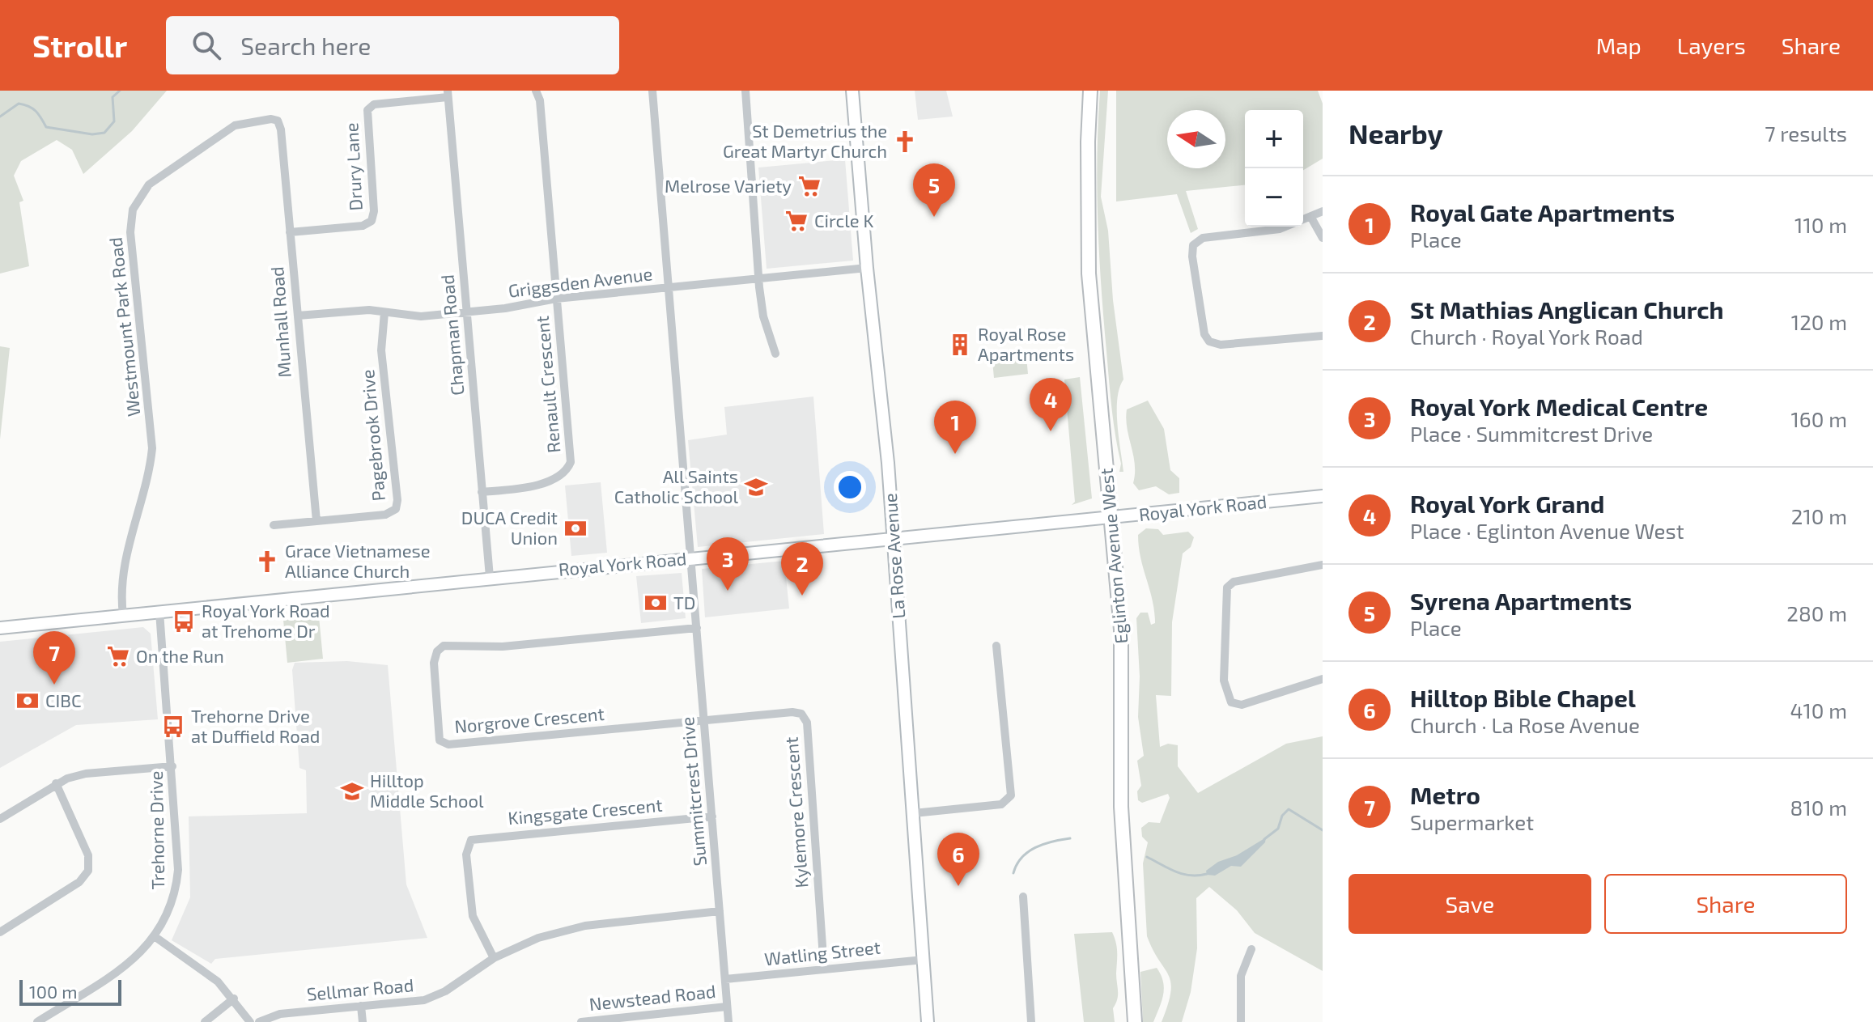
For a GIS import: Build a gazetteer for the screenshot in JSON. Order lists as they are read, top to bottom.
{
  "streets": {
    "main road": ["Royal York Road", "La Rose Avenue", "Eglinton Avenue West"],
    "street": [
      "Drury Lane",
      "Griggsden Avenue",
      "Munhall Road",
      "Westmount Park Road",
      "Chapman Road",
      "Renault Crescent",
      "Pagebrook Drive",
      "Norgrove Crescent",
      "Summitcrest Drive",
      "Kingsgate Crescent",
      "Kylemore Crescent",
      "Trehorne Drive",
      "Watling Street",
      "Sellmar Road",
      "Newstead Road"
    ]
  },
  "crossings": [
    ["Drury Lane", "Munhall Road"],
    ["Drury Lane", "Chapman Road"],
    ["Griggsden Avenue", "Munhall Road"],
    ["Griggsden Avenue", "Chapman Road"],
    ["Griggsden Avenue", "Renault Crescent"],
    ["Griggsden Avenue", "Pagebrook Drive"],
    ["Griggsden Avenue", "La Rose Avenue"],
    ["Munhall Road", "Westmount Park Road"],
    ["Munhall Road", "Pagebrook Drive"],
    ["Westmount Park Road", "Royal York Road"],
    ["Chapman Road", "Renault Crescent"],
    ["Chapman Road", "Royal York Road"],
    ["Royal York Road", "La Rose Avenue"],
    ["Royal York Road", "Eglinton Avenue West"],
    ["Royal York Road", "Summitcrest Drive"],
    ["Royal York Road", "Trehorne Drive"],
    ["La Rose Avenue", "Watling Street"],
    ["Norgrove Crescent", "Summitcrest Drive"],
    ["Norgrove Crescent", "Kylemore Crescent"],
    ["Summitcrest Drive", "Kingsgate Crescent"],
    ["Summitcrest Drive", "Kylemore Crescent"],
    ["Summitcrest Drive", "Watling Street"],
    ["Summitcrest Drive", "Sellmar Road"],
    ["Summitcrest Drive", "Newstead Road"],
    ["Kingsgate Crescent", "Sellmar Road"],
    ["Kylemore Crescent", "Watling Street"]
  ],
  "places": {
    "church": ["St Demetrius the Great Martyr Church", "Grace Vietnamese Alliance Church"],
    "supermarket": ["Melrose Variety", "Circle K", "On the Run"],
    "building": ["Royal Rose Apartments"],
    "school or university": ["All Saints Catholic School", "Hilltop Middle School"],
    "bank": ["DUCA Credit Union", "TD", "CIBC"],
    "bus stop": ["Royal York Road at Trehome Dr", "Trehorne Drive at Duffield Road"]
  },
  "scale_bar": "100 m",
  "north": "left",
  "page": {
    "header": "Strollr",
    "search": "Search here",
    "nav": ["Map", "Layers", "Share"],
    "heading": ["Nearby", "7 results"],
    "map_buttons": ["+", "−"],
    "pins": [
      "5",
      "4",
      "1",
      "3",
      "2",
      "7",
      "6"
    ],
    "list": [
      {
        "mark": "1",
        "name": "Royal Gate Apartments",
        "note": "Place",
        "value": "110 m"
      },
      {
        "mark": "2",
        "name": "St Mathias Anglican Church",
        "note": "Church · Royal York Road",
        "value": "120 m"
      },
      {
        "mark": "3",
        "name": "Royal York Medical Centre",
        "note": "Place · Summitcrest Drive",
        "value": "160 m"
      },
      {
        "mark": "4",
        "name": "Royal York Grand",
        "note": "Place · Eglinton Avenue West",
        "value": "210 m"
      },
      {
        "mark": "5",
        "name": "Syrena Apartments",
        "note": "Place",
        "value": "280 m"
      },
      {
        "mark": "6",
        "name": "Hilltop Bible Chapel",
        "note": "Church · La Rose Avenue",
        "value": "410 m"
      },
      {
        "mark": "7",
        "name": "Metro",
        "note": "Supermarket",
        "value": "810 m"
      }
    ],
    "buttons": ["Save", "Share"],
    "scale": "100 m"
  }
}
